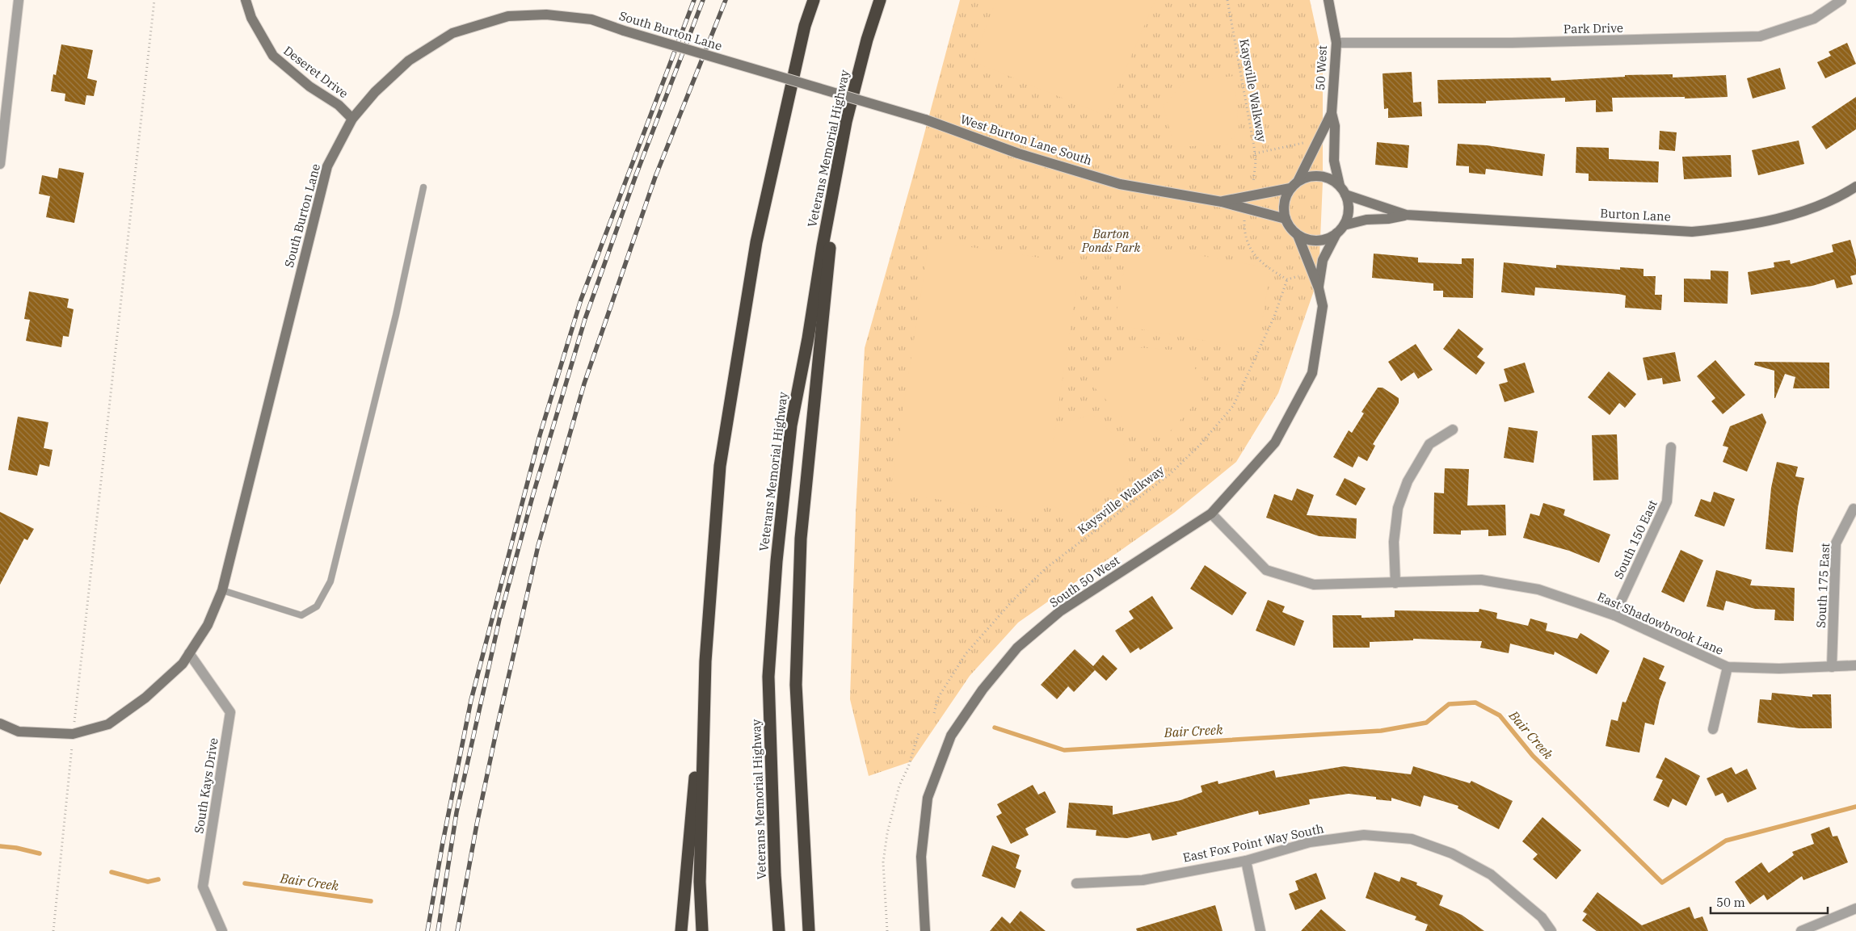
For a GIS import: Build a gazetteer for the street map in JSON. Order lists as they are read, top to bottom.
{
  "streets": {
    "highway": ["Veterans Memorial Highway"],
    "street": [
      "Park Drive",
      "South Burton Lane",
      "50 West",
      "Deseret Drive",
      "West Burton Lane South",
      "Burton Lane",
      "South 150 East",
      "South 50 West",
      "South 175 East",
      "East Shadowbrook Lane",
      "South Kays Drive",
      "East Fox Point Way South"
    ],
    "path": ["Kaysville Walkway"]
  },
  "crossings": [
    ["Park Drive", "50 West"],
    ["South Burton Lane", "Deseret Drive"],
    ["South Burton Lane", "West Burton Lane South"],
    ["South Burton Lane", "South Kays Drive"],
    ["50 West", "West Burton Lane South"],
    ["50 West", "Burton Lane"],
    ["50 West", "South 50 West"],
    ["West Burton Lane South", "Burton Lane"],
    ["West Burton Lane South", "South 50 West"],
    ["Burton Lane", "South 50 West"],
    ["South 150 East", "East Shadowbrook Lane"],
    ["South 50 West", "East Shadowbrook Lane"],
    ["South 175 East", "East Shadowbrook Lane"]
  ],
  "water": ["Bair Creek"],
  "parks": ["Barton Ponds Park"],
  "scale_bar": "50 m"
}
